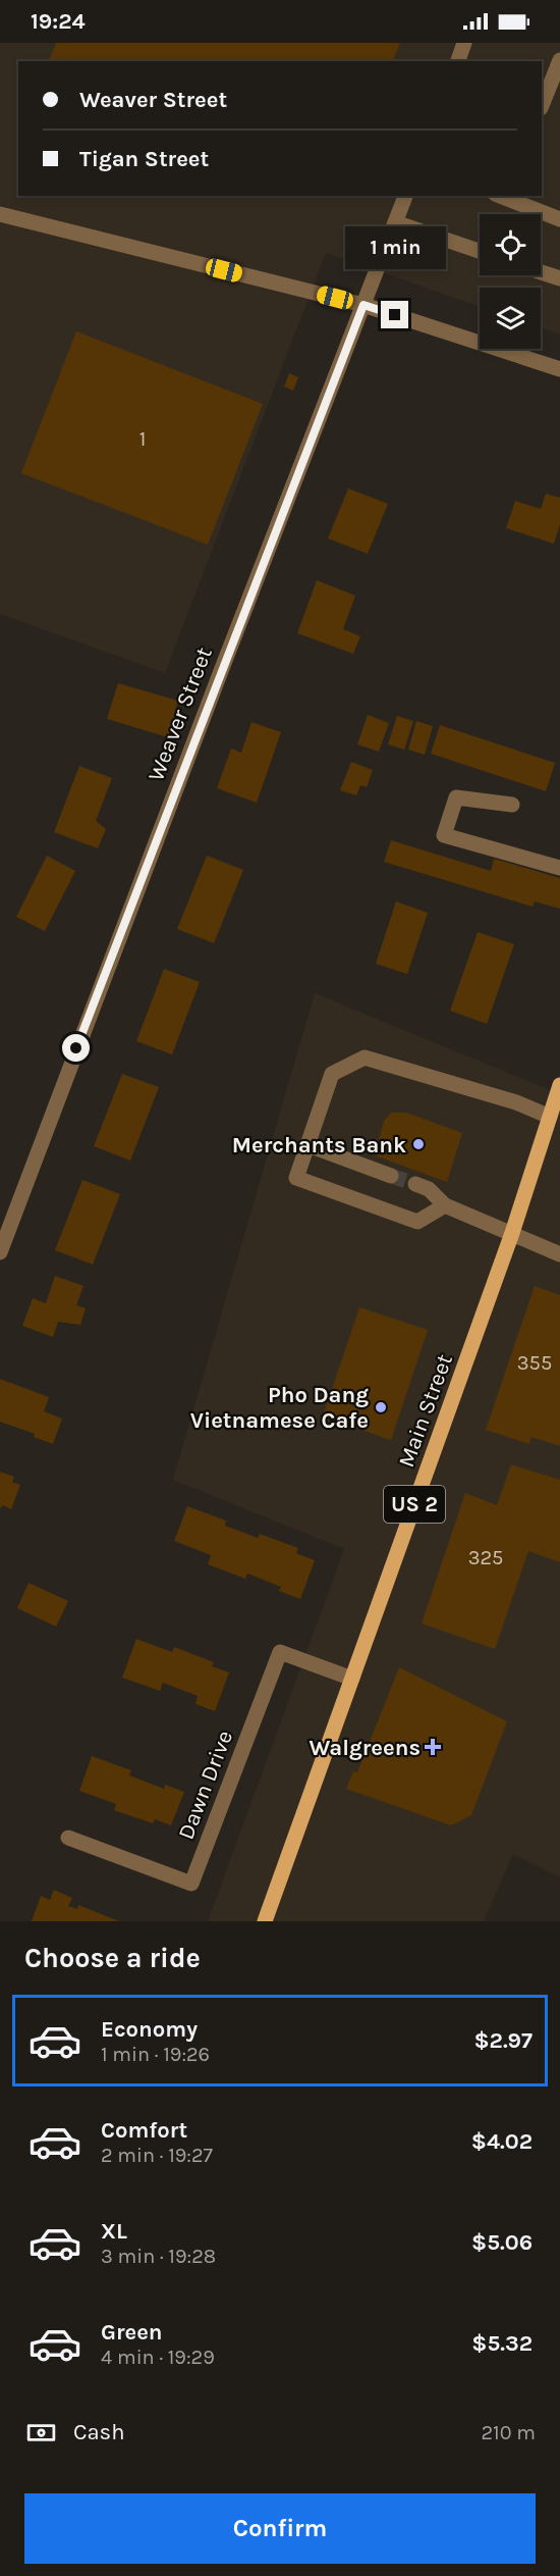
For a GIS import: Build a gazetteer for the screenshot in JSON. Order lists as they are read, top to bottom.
{
  "streets": {
    "main road": ["Main Street", "US 2"],
    "street": ["Weaver Street", "Dawn Drive"]
  },
  "crossings": [
    ["Main Street", "Dawn Drive"]
  ],
  "places": {
    "other": ["Merchants Bank", "Pho Dang Vietnamese Cafe"],
    "health": ["Walgreens"]
  },
  "house_numbers": ["1", "355", "325"],
  "page": {
    "status": "19:24",
    "banner": ["Weaver Street", "Tigan Street"],
    "bubble": "1 min",
    "heading": "Choose a ride",
    "list": [
      {
        "name": "Economy",
        "note": "1 min · 19:26",
        "value": "$2.97"
      },
      {
        "name": "Comfort",
        "note": "2 min · 19:27",
        "value": "$4.02"
      },
      {
        "name": "XL",
        "note": "3 min · 19:28",
        "value": "$5.06"
      },
      {
        "name": "Green",
        "note": "4 min · 19:29",
        "value": "$5.32"
      }
    ],
    "pay": ["Cash", "210 m"],
    "buttons": "Confirm"
  }
}
